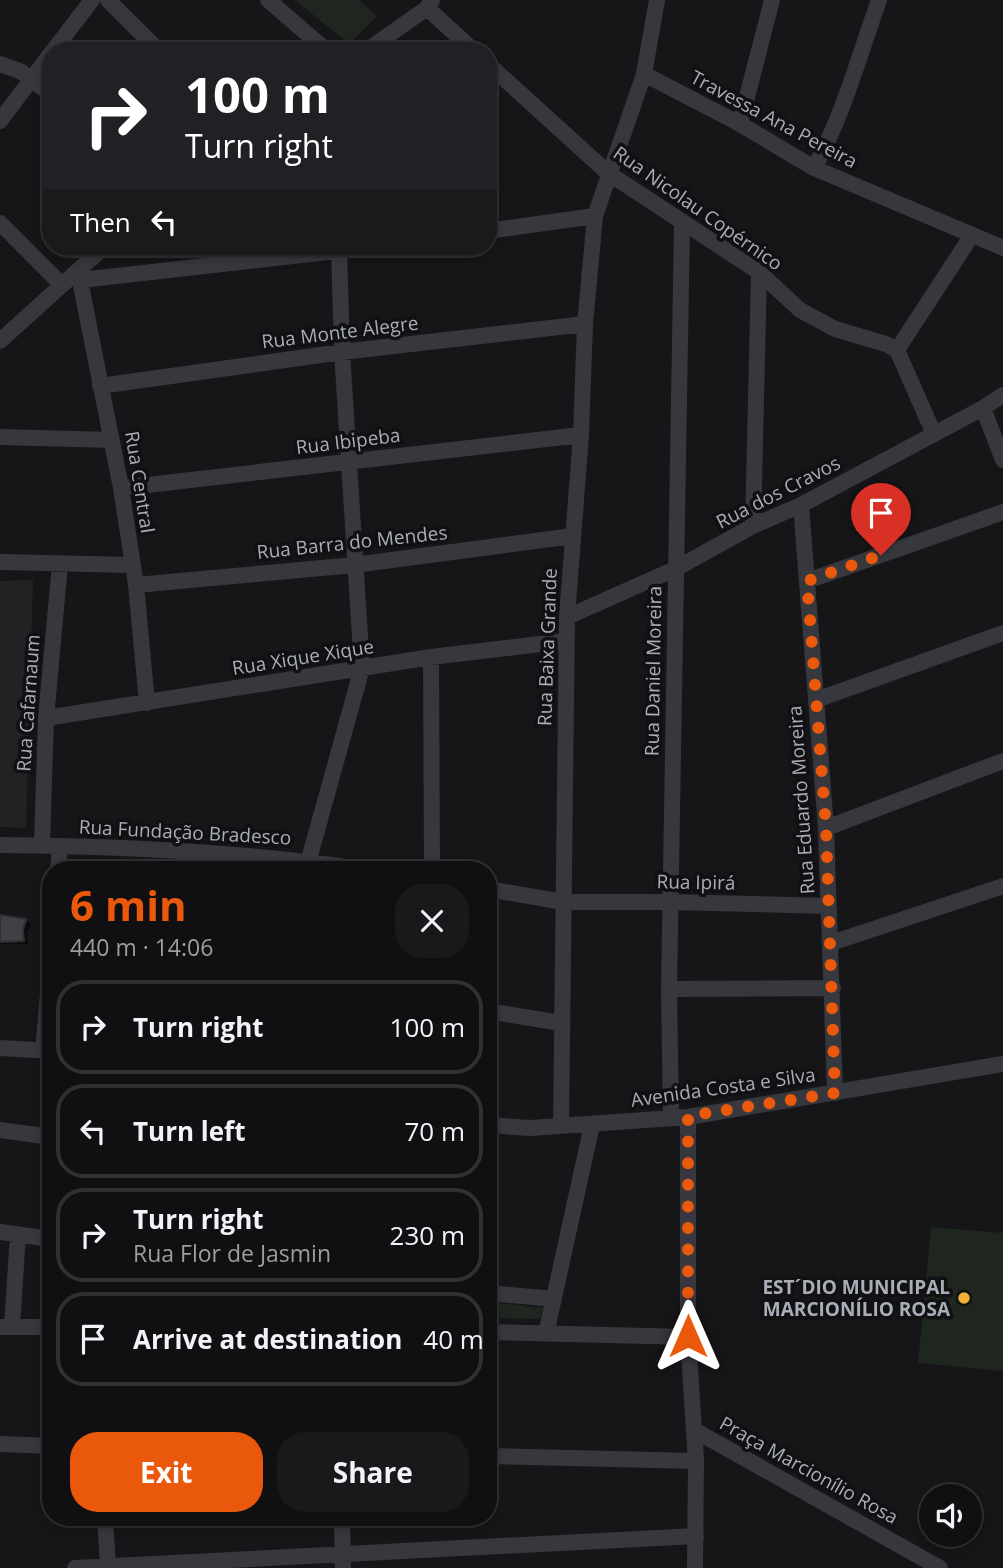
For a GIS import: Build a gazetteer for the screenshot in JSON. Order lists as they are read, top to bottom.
{
  "streets": {
    "street": [
      "Travessa Ana Pereira",
      "Rua Nicolau Copérnico",
      "Rua Monte Alegre",
      "Rua Ibipeba",
      "Rua Central",
      "Rua dos Cravos",
      "Rua Barra do Mendes",
      "Rua Baixa Grande",
      "Rua Xique Xique",
      "Rua Daniel Moreira",
      "Rua Cafarnaum",
      "Rua Eduardo Moreira",
      "Rua Fundação Bradesco",
      "Rua Ipirá",
      "Avenida Costa e Silva",
      "Praça Marcionílio Rosa"
    ]
  },
  "crossings": [
    ["Travessa Ana Pereira", "Rua Baixa Grande"],
    ["Rua Nicolau Copérnico", "Rua Baixa Grande"],
    ["Rua Nicolau Copérnico", "Rua Daniel Moreira"],
    ["Rua Monte Alegre", "Rua Central"],
    ["Rua Monte Alegre", "Rua Baixa Grande"],
    ["Rua Ibipeba", "Rua Central"],
    ["Rua Ibipeba", "Rua Baixa Grande"],
    ["Rua Central", "Rua Barra do Mendes"],
    ["Rua Central", "Rua Xique Xique"],
    ["Rua dos Cravos", "Rua Baixa Grande"],
    ["Rua dos Cravos", "Rua Daniel Moreira"],
    ["Rua dos Cravos", "Rua Eduardo Moreira"],
    ["Rua Barra do Mendes", "Rua Baixa Grande"],
    ["Rua Baixa Grande", "Rua Xique Xique"],
    ["Rua Baixa Grande", "Rua Ipirá"],
    ["Rua Baixa Grande", "Avenida Costa e Silva"],
    ["Rua Xique Xique", "Rua Cafarnaum"],
    ["Rua Daniel Moreira", "Rua Ipirá"],
    ["Rua Daniel Moreira", "Avenida Costa e Silva"],
    ["Rua Cafarnaum", "Rua Fundação Bradesco"],
    ["Rua Eduardo Moreira", "Rua Ipirá"],
    ["Rua Eduardo Moreira", "Avenida Costa e Silva"]
  ],
  "places": ["EST´DIO MUNICIPAL MARCIONÍLIO ROSA"],
  "page": {
    "turn": ["100 m", "Turn right"],
    "then": "Then",
    "heading": ["6 min", "440 m · 14:06"],
    "list": [
      {
        "name": "Turn right",
        "value": "100 m"
      },
      {
        "name": "Turn left",
        "value": "70 m"
      },
      {
        "name": "Turn right",
        "note": "Rua Flor de Jasmin",
        "value": "230 m"
      },
      {
        "name": "Arrive at destination",
        "value": "40 m"
      }
    ],
    "buttons": ["Exit", "Share"]
  }
}
